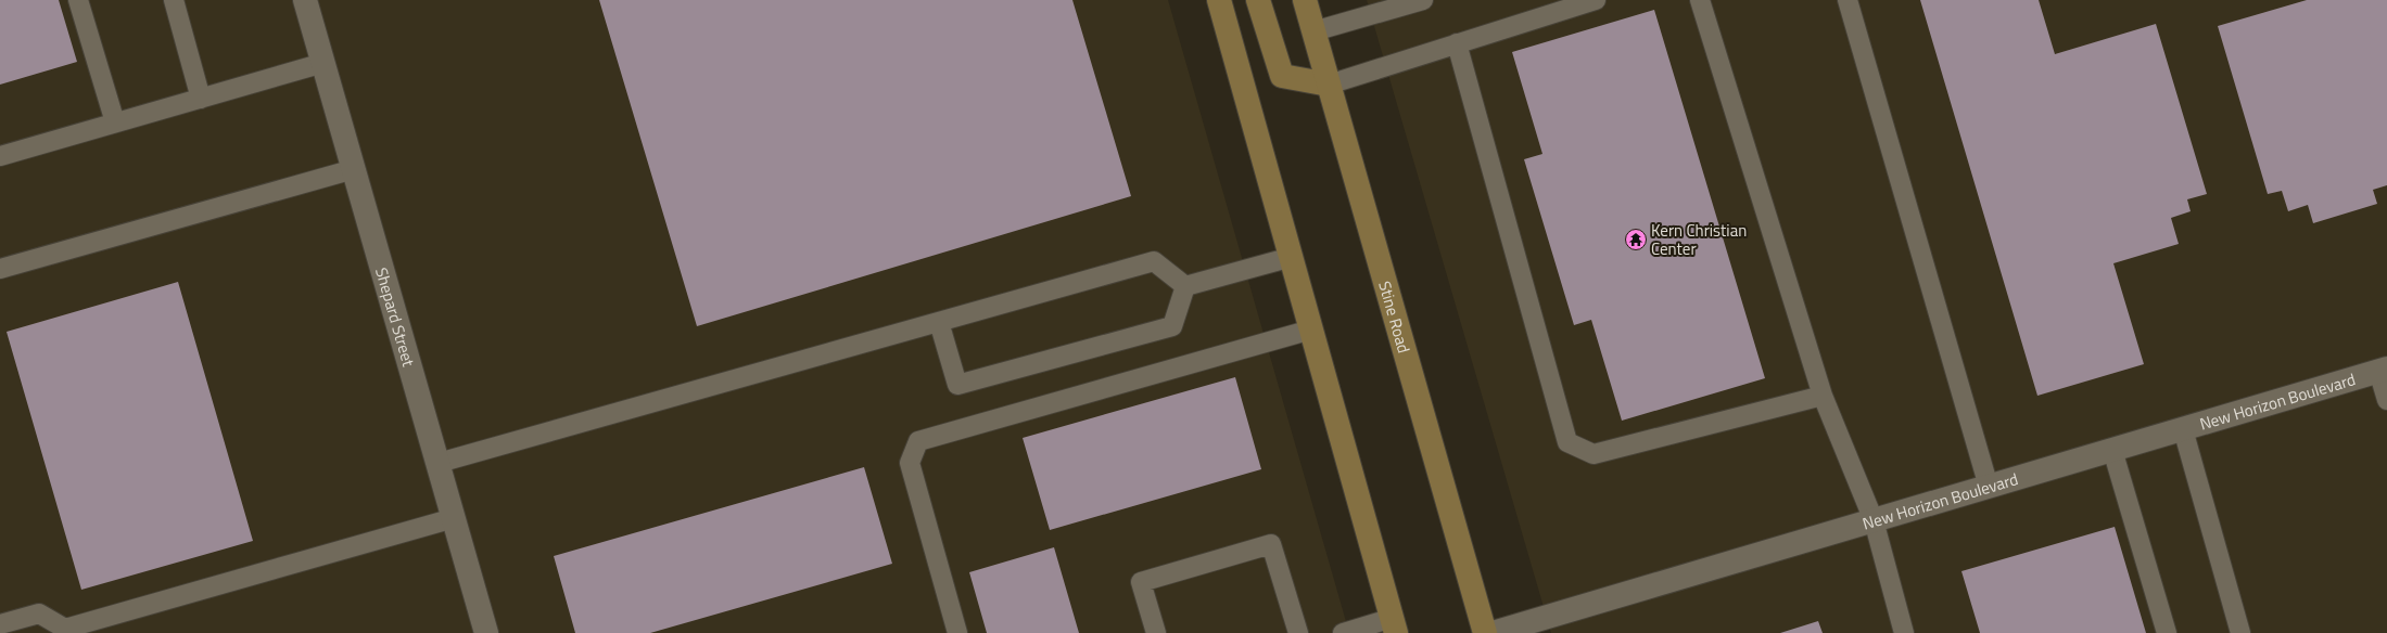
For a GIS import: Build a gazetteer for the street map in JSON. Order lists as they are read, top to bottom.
{
  "streets": {
    "main road": ["Stine Road"],
    "street": ["Shepard Street", "New Horizon Boulevard"]
  },
  "places": {
    "temple": ["Kern Christian Center"]
  }
}
